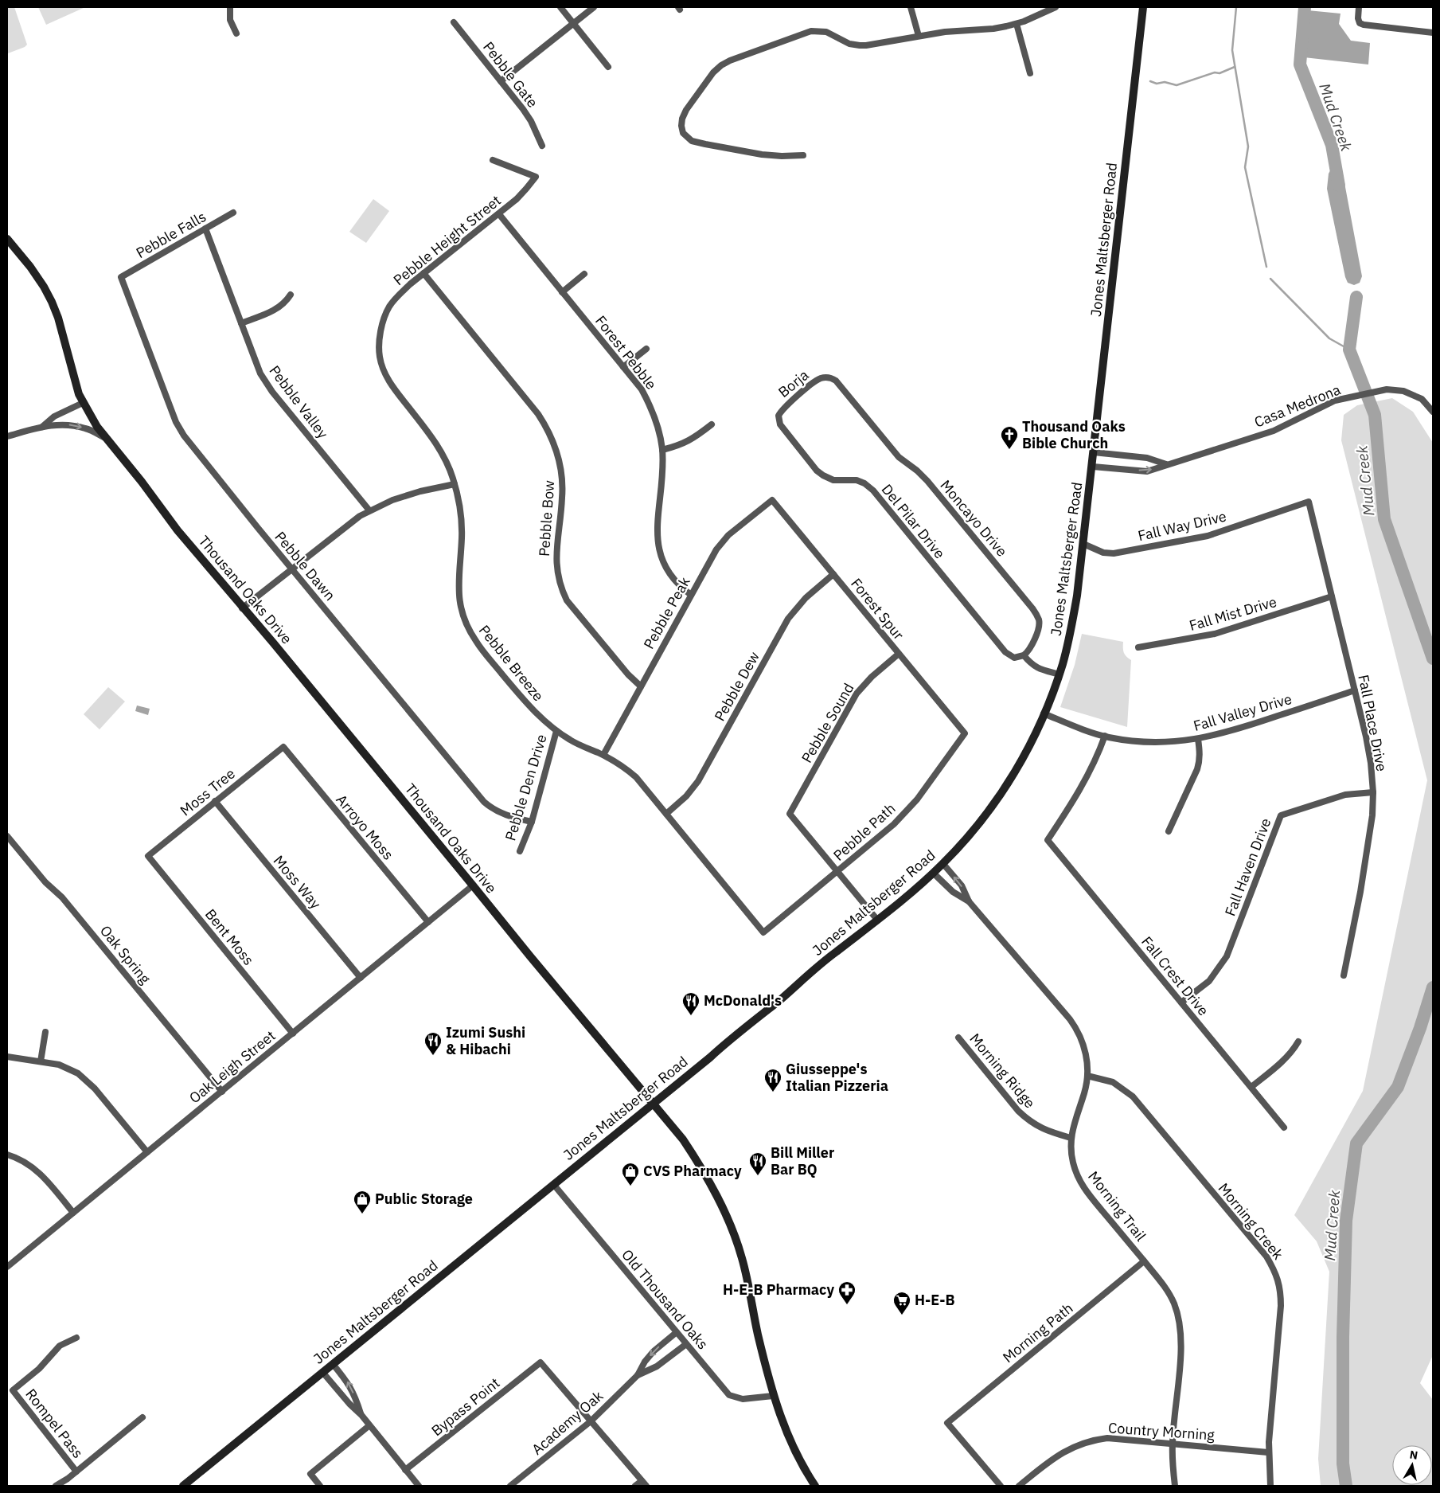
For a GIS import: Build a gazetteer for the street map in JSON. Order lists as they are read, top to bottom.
{
  "streets": {
    "main road": ["Jones Maltsberger Road", "Thousand Oaks Drive"],
    "street": [
      "Pebble Gate",
      "Pebble Falls",
      "Pebble Height Street",
      "Forest Pebble",
      "Borja",
      "Pebble Valley",
      "Casa Medrona",
      "Pebble Bow",
      "Moncayo Drive",
      "Del Pilar Drive",
      "Fall Way Drive",
      "Pebble Dawn",
      "Forest Spur",
      "Pebble Peak",
      "Fall Mist Drive",
      "Pebble Breeze",
      "Pebble Dew",
      "Fall Valley Drive",
      "Pebble Sound",
      "Fall Place Drive",
      "Pebble Den Drive",
      "Moss Tree",
      "Arroyo Moss",
      "Pebble Path",
      "Fall Haven Drive",
      "Moss Way",
      "Bent Moss",
      "Oak Spring",
      "Fall Crest Drive",
      "Oak Leigh Street",
      "Morning Ridge",
      "Morning Trail",
      "Morning Creek",
      "Old Thousand Oaks",
      "Morning Path",
      "Bypass Point",
      "Academy Oak",
      "Rompel Pass",
      "Country Morning"
    ]
  },
  "crossings": [
    ["Pebble Falls", "Pebble Valley"],
    ["Pebble Falls", "Pebble Dawn"],
    ["Jones Maltsberger Road", "Casa Medrona"],
    ["Jones Maltsberger Road", "Fall Way Drive"],
    ["Jones Maltsberger Road", "Thousand Oaks Drive"],
    ["Jones Maltsberger Road", "Fall Valley Drive"],
    ["Jones Maltsberger Road", "Morning Trail"],
    ["Jones Maltsberger Road", "Old Thousand Oaks"],
    ["Pebble Height Street", "Forest Pebble"],
    ["Pebble Height Street", "Pebble Bow"],
    ["Pebble Height Street", "Pebble Breeze"],
    ["Forest Pebble", "Pebble Peak"],
    ["Borja", "Moncayo Drive"],
    ["Borja", "Del Pilar Drive"],
    ["Pebble Bow", "Pebble Peak"],
    ["Moncayo Drive", "Del Pilar Drive"],
    ["Fall Way Drive", "Fall Place Drive"],
    ["Pebble Dawn", "Pebble Den Drive"],
    ["Thousand Oaks Drive", "Oak Leigh Street"],
    ["Thousand Oaks Drive", "Old Thousand Oaks"],
    ["Forest Spur", "Pebble Peak"],
    ["Forest Spur", "Pebble Dew"],
    ["Forest Spur", "Pebble Sound"],
    ["Forest Spur", "Pebble Path"],
    ["Pebble Peak", "Pebble Breeze"],
    ["Fall Mist Drive", "Fall Place Drive"],
    ["Pebble Breeze", "Pebble Dew"],
    ["Pebble Breeze", "Pebble Den Drive"],
    ["Pebble Breeze", "Pebble Path"],
    ["Fall Valley Drive", "Fall Place Drive"],
    ["Fall Valley Drive", "Fall Crest Drive"],
    ["Pebble Sound", "Pebble Path"],
    ["Fall Place Drive", "Fall Haven Drive"],
    ["Moss Tree", "Arroyo Moss"],
    ["Moss Tree", "Moss Way"],
    ["Moss Tree", "Bent Moss"],
    ["Arroyo Moss", "Oak Leigh Street"],
    ["Fall Haven Drive", "Fall Crest Drive"],
    ["Moss Way", "Oak Leigh Street"],
    ["Bent Moss", "Oak Leigh Street"],
    ["Oak Spring", "Oak Leigh Street"],
    ["Morning Ridge", "Morning Trail"],
    ["Morning Trail", "Morning Creek"],
    ["Morning Trail", "Morning Path"],
    ["Morning Trail", "Country Morning"],
    ["Morning Creek", "Country Morning"],
    ["Old Thousand Oaks", "Academy Oak"],
    ["Bypass Point", "Academy Oak"]
  ],
  "water": ["Mud Creek"],
  "places": {
    "church": ["Thousand Oaks Bible Church"],
    "restaurant": [
      "McDonald's",
      "Izumi Sushi & Hibachi",
      "Giusseppe's Italian Pizzeria",
      "Bill Miller Bar BQ"
    ],
    "shop": ["CVS Pharmacy", "Public Storage"],
    "pharmacy": ["H-E-B Pharmacy"],
    "supermarket": ["H-E-B"]
  },
  "north": "top"
}
